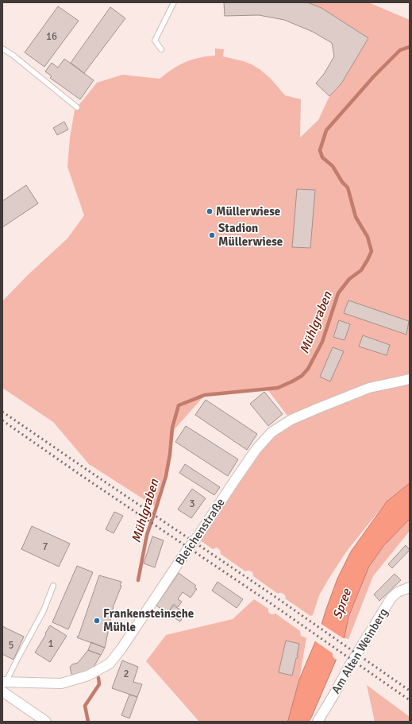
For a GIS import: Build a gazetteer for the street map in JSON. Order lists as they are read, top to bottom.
{
  "streets": {
    "street": ["Bleichenstraße", "Am Alten Weinberg"]
  },
  "water": ["Mühlgraben", "Spree"],
  "places": ["Müllerwiese", "Stadion Müllerwiese", "Frankensteinsche Mühle"],
  "house_numbers": [
    "16",
    "3",
    "7",
    "1",
    "5",
    "2"
  ]
}
